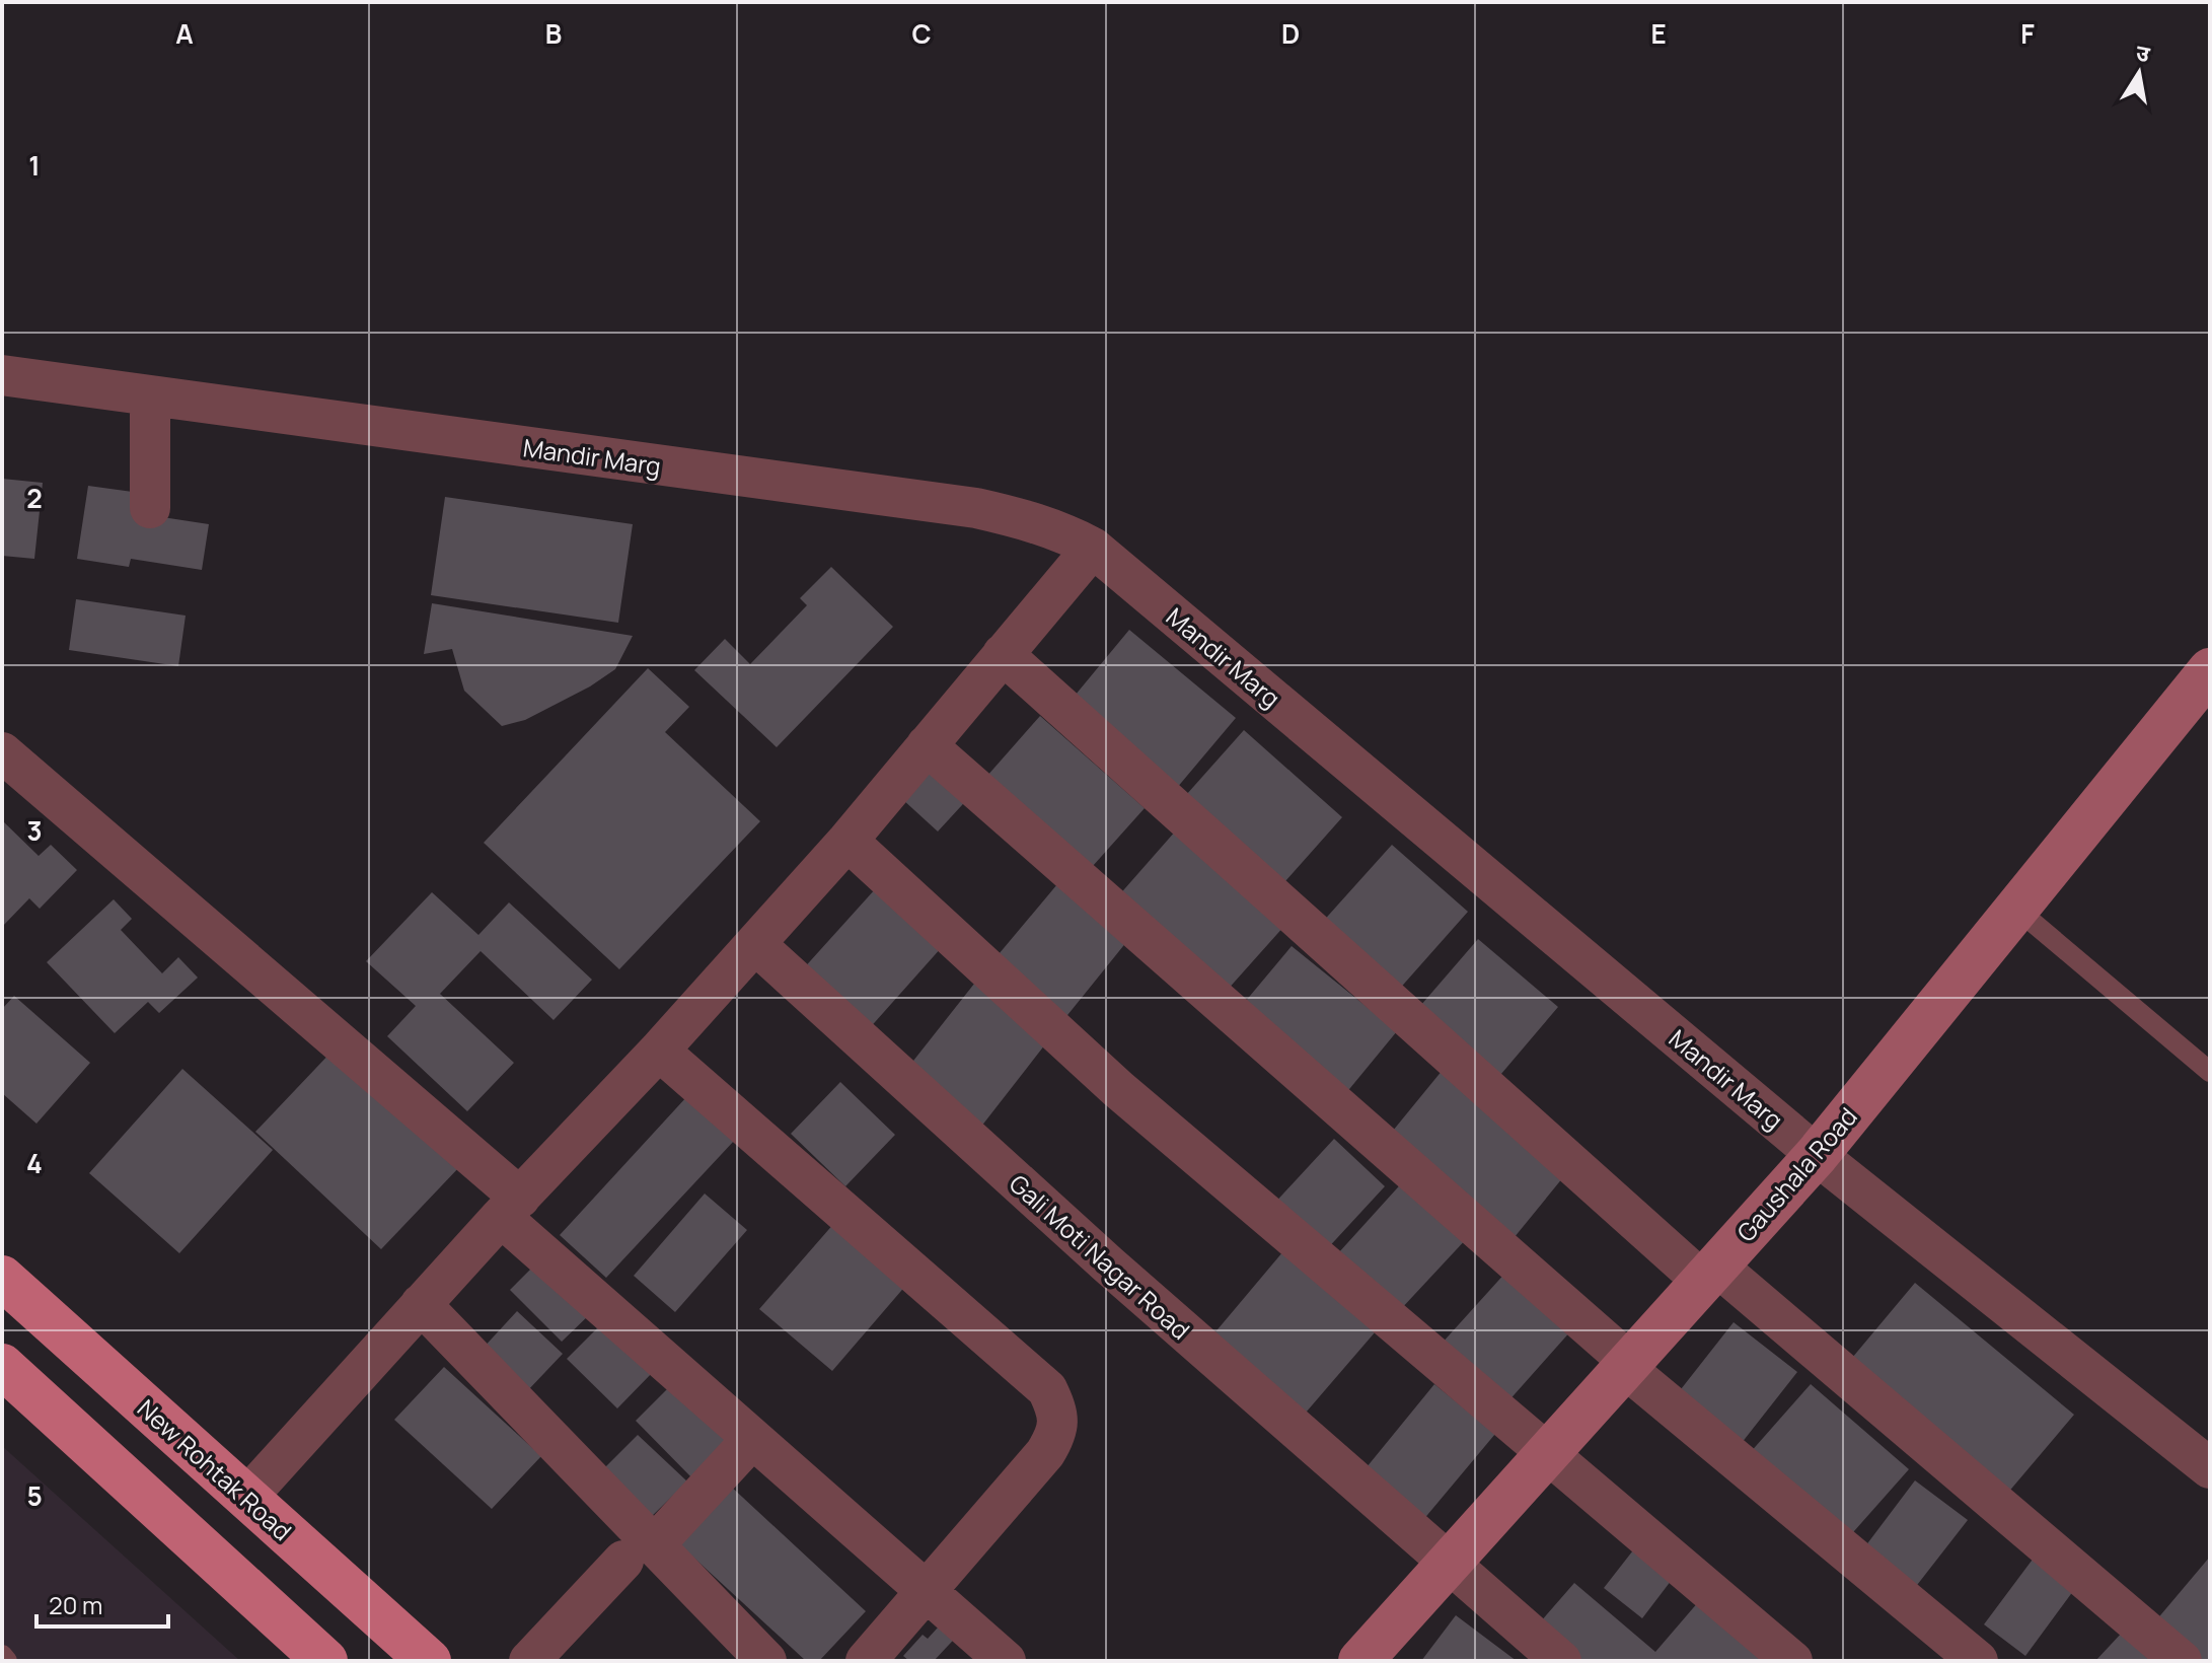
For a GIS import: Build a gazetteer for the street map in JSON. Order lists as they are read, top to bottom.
{
  "streets": {
    "main road": ["New Rohtak Road"],
    "street": ["Mandir Marg", "Gaushala Road", "Gali Moti Nagar Road"]
  },
  "crossings": [
    ["Mandir Marg", "Gaushala Road"],
    ["Gaushala Road", "Gali Moti Nagar Road"]
  ],
  "scale_bar": "20 m",
  "north": "top",
  "grid": {
    "columns": [
      "A",
      "B",
      "C",
      "D",
      "E",
      "F"
    ],
    "rows": [
      "1",
      "2",
      "3",
      "4",
      "5"
    ]
  }
}
